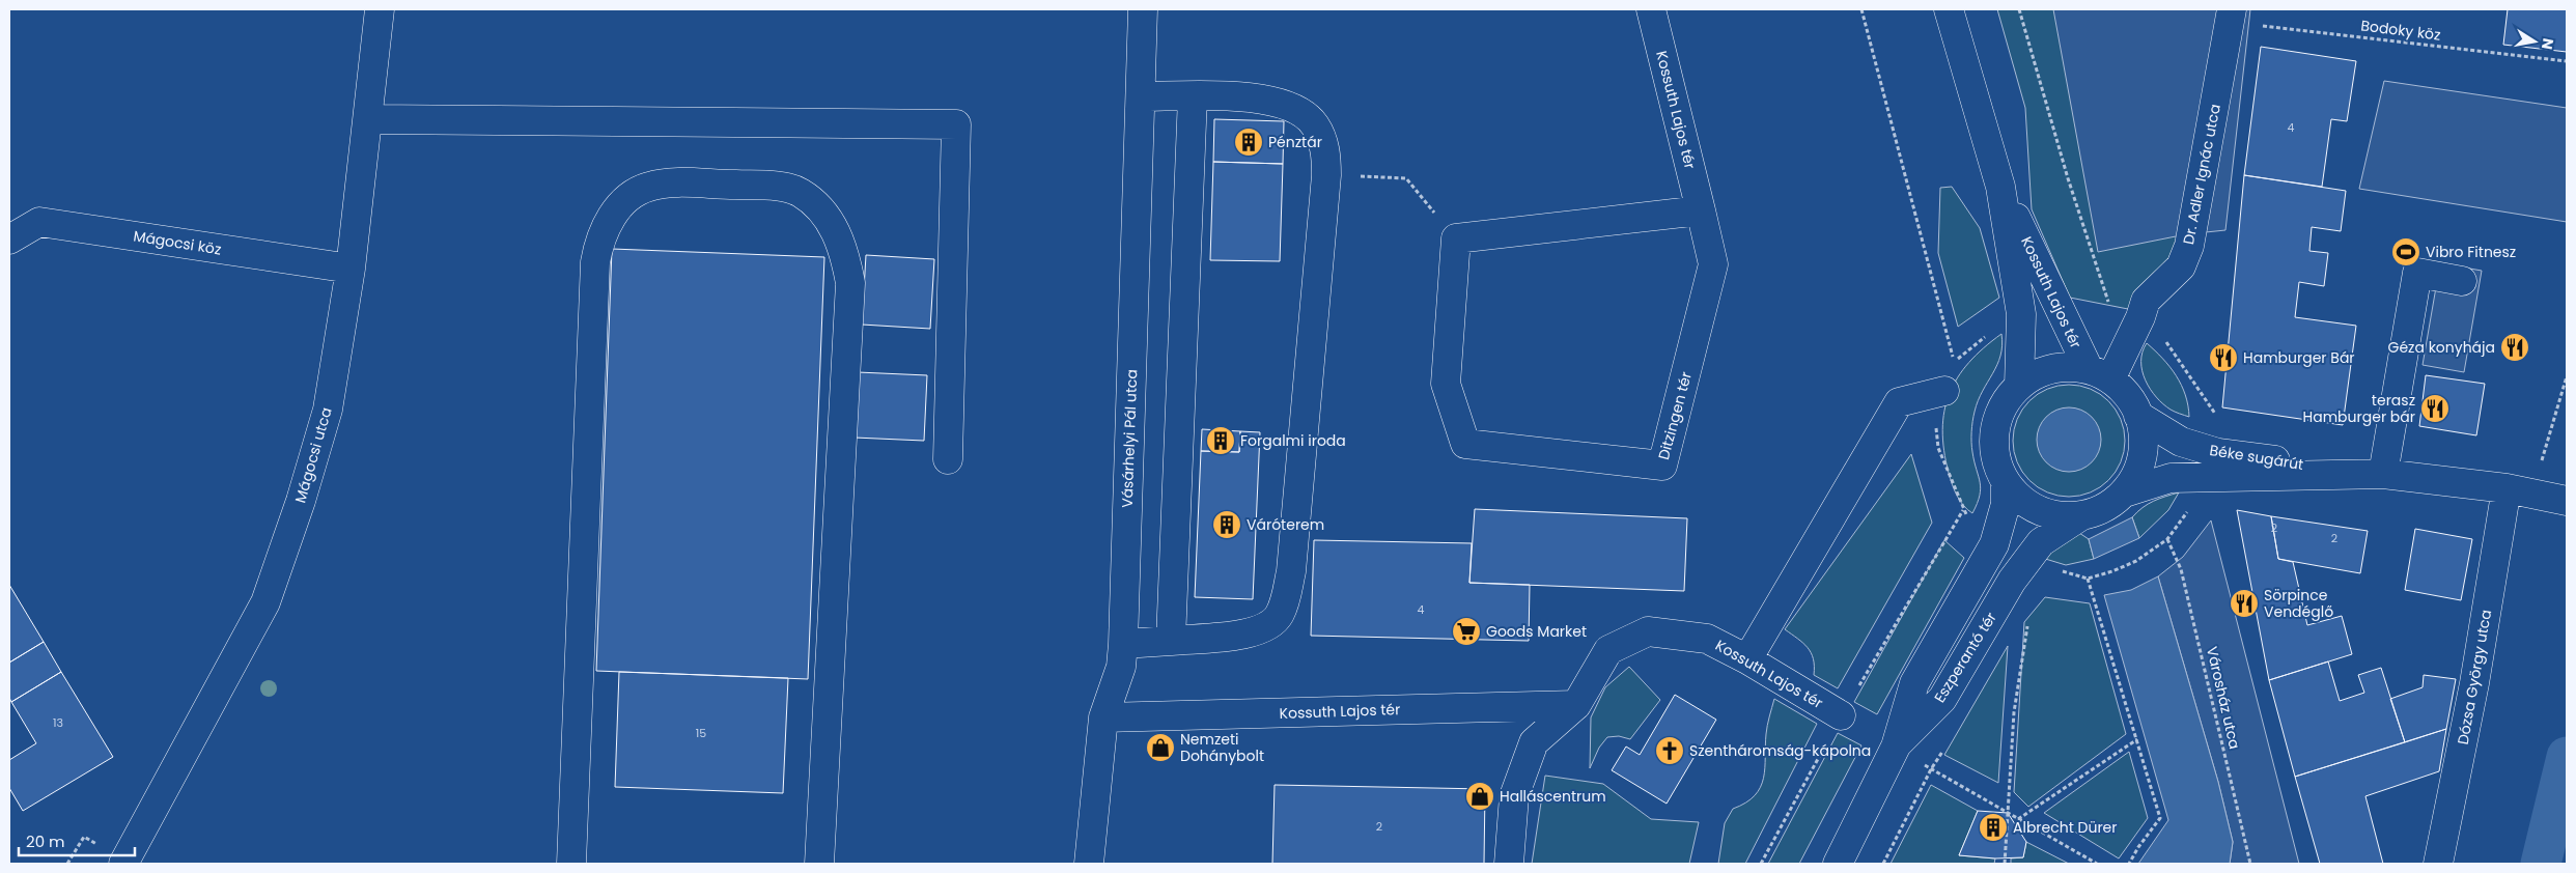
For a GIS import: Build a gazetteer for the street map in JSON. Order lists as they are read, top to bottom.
{
  "streets": {
    "street": [
      "Kossuth Lajos tér",
      "Dr. Adler Ignác utca",
      "Mágocsi köz",
      "Ditzingen tér",
      "Vásárhelyi Pál utca",
      "Mágocsi utca",
      "Béke sugárút",
      "Eszperantó tér",
      "Dózsa György utca"
    ],
    "path": ["Bodoky köz", "Városház utca"]
  },
  "crossings": [
    ["Bodoky köz", "Dr. Adler Ignác utca"],
    ["Kossuth Lajos tér", "Dr. Adler Ignác utca"],
    ["Kossuth Lajos tér", "Ditzingen tér"],
    ["Kossuth Lajos tér", "Vásárhelyi Pál utca"],
    ["Kossuth Lajos tér", "Béke sugárút"],
    ["Kossuth Lajos tér", "Eszperantó tér"],
    ["Dr. Adler Ignác utca", "Béke sugárút"],
    ["Dr. Adler Ignác utca", "Eszperantó tér"],
    ["Mágocsi köz", "Mágocsi utca"],
    ["Béke sugárút", "Eszperantó tér"]
  ],
  "places": {
    "building": [
      "Pénztár",
      "Forgalmi iroda",
      "Váróterem",
      "Albrecht Dürer"
    ],
    "sports": ["Vibro Fitnesz"],
    "restaurant": [
      "Géza konyhája",
      "Hamburger Bár",
      "terasz Hamburger bár",
      "Sörpince Vendéglő"
    ],
    "supermarket": ["Goods Market"],
    "shop": ["Nemzeti Dohánybolt", "Halláscentrum"],
    "church": ["Szentháromság-kápolna"]
  },
  "house_numbers": [
    "4",
    "2",
    "2",
    "4",
    "13",
    "15",
    "2"
  ],
  "scale_bar": "20 m",
  "north": "right"
}
